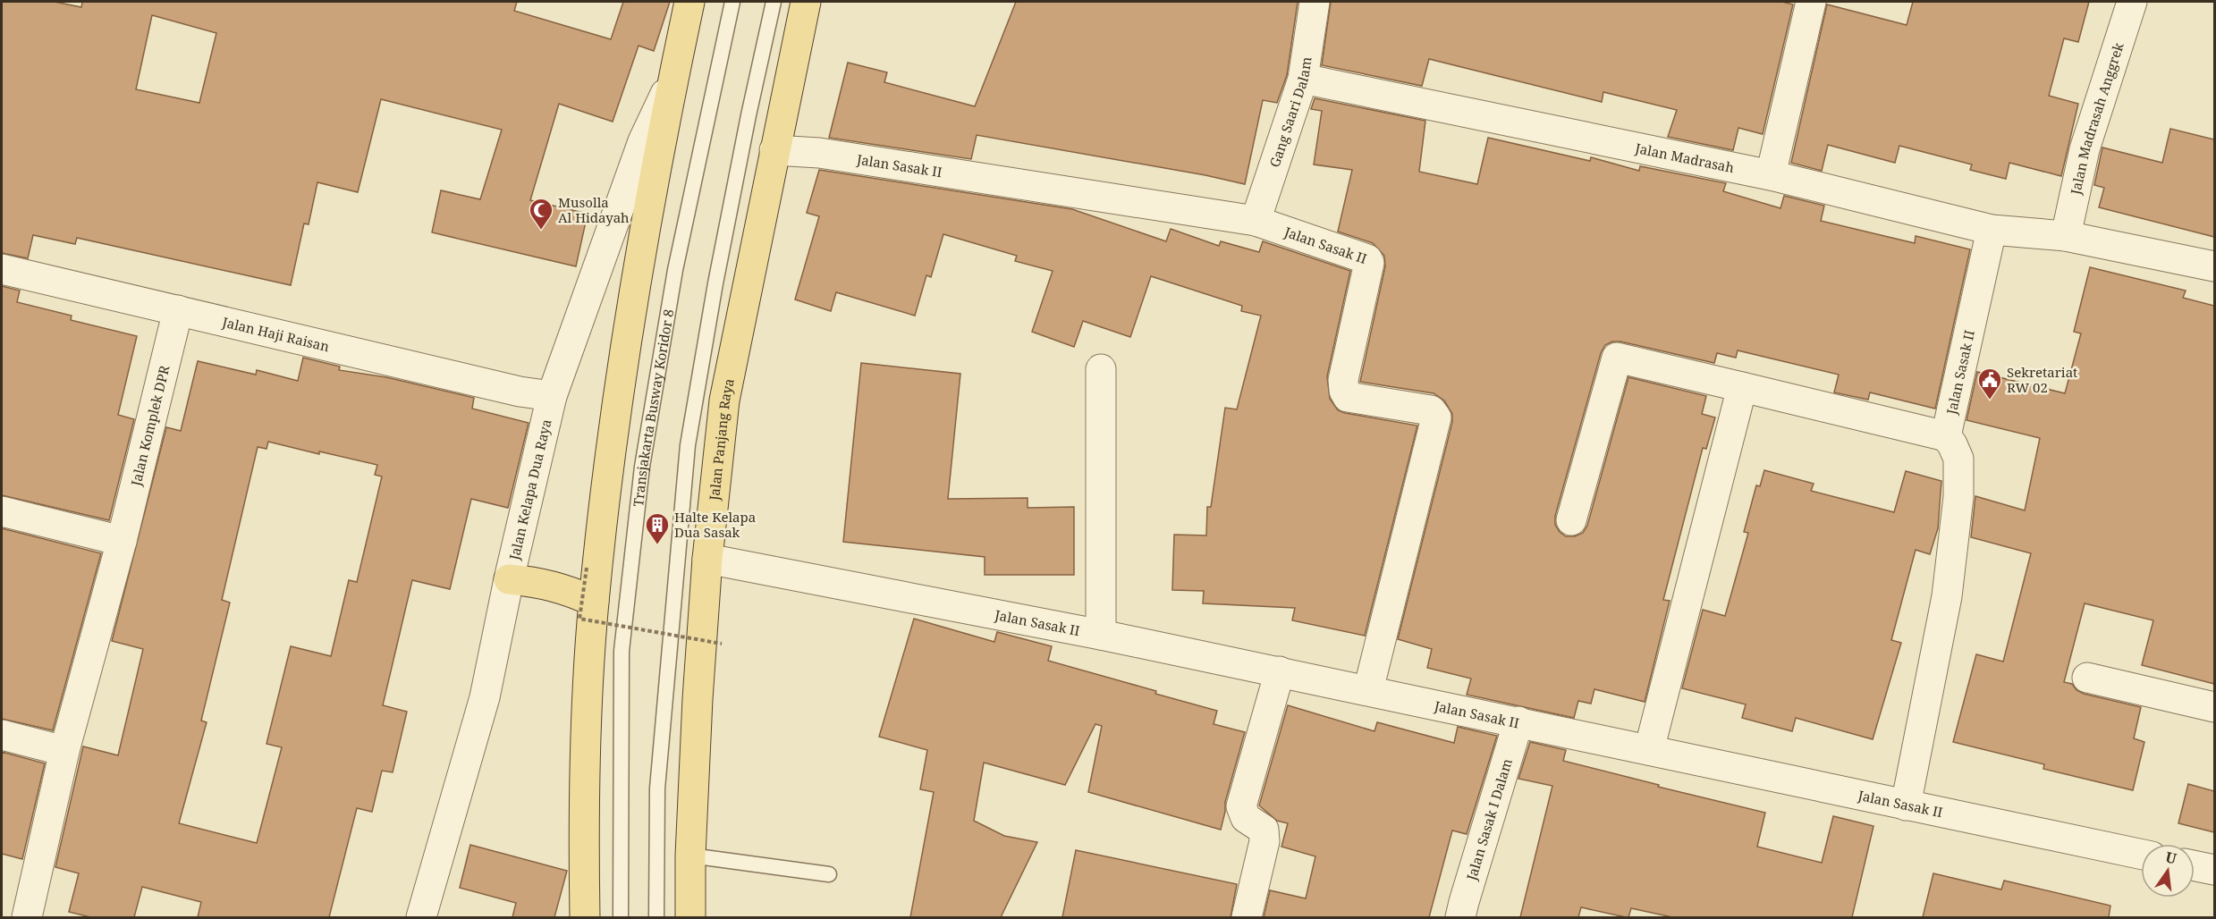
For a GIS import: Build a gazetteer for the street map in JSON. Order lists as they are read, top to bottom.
{
  "streets": {
    "main road": ["Jalan Panjang Raya"],
    "street": [
      "Gang Saari Dalam",
      "Jalan Madrasah Anggrek",
      "Jalan Madrasah",
      "Jalan Sasak II",
      "Jalan Haji Raisan",
      "Jalan Komplek DPR",
      "Jalan Kelapa Dua Raya",
      "Jalan Sasak I Dalam"
    ],
    "lane": ["Transjakarta Busway Koridor 8"]
  },
  "crossings": [
    ["Gang Saari Dalam", "Jalan Madrasah"],
    ["Gang Saari Dalam", "Jalan Sasak II"],
    ["Jalan Madrasah Anggrek", "Jalan Madrasah"],
    ["Jalan Madrasah", "Jalan Sasak II"],
    ["Jalan Sasak II", "Jalan Panjang Raya"],
    ["Jalan Sasak II", "Jalan Sasak I Dalam"],
    ["Jalan Haji Raisan", "Jalan Komplek DPR"],
    ["Jalan Haji Raisan", "Jalan Kelapa Dua Raya"]
  ],
  "places": {
    "mosque": ["Musolla Al Hidayah"],
    "public building": ["Sekretariat RW 02"],
    "building": ["Halte Kelapa Dua Sasak"]
  },
  "north": "top"
}
